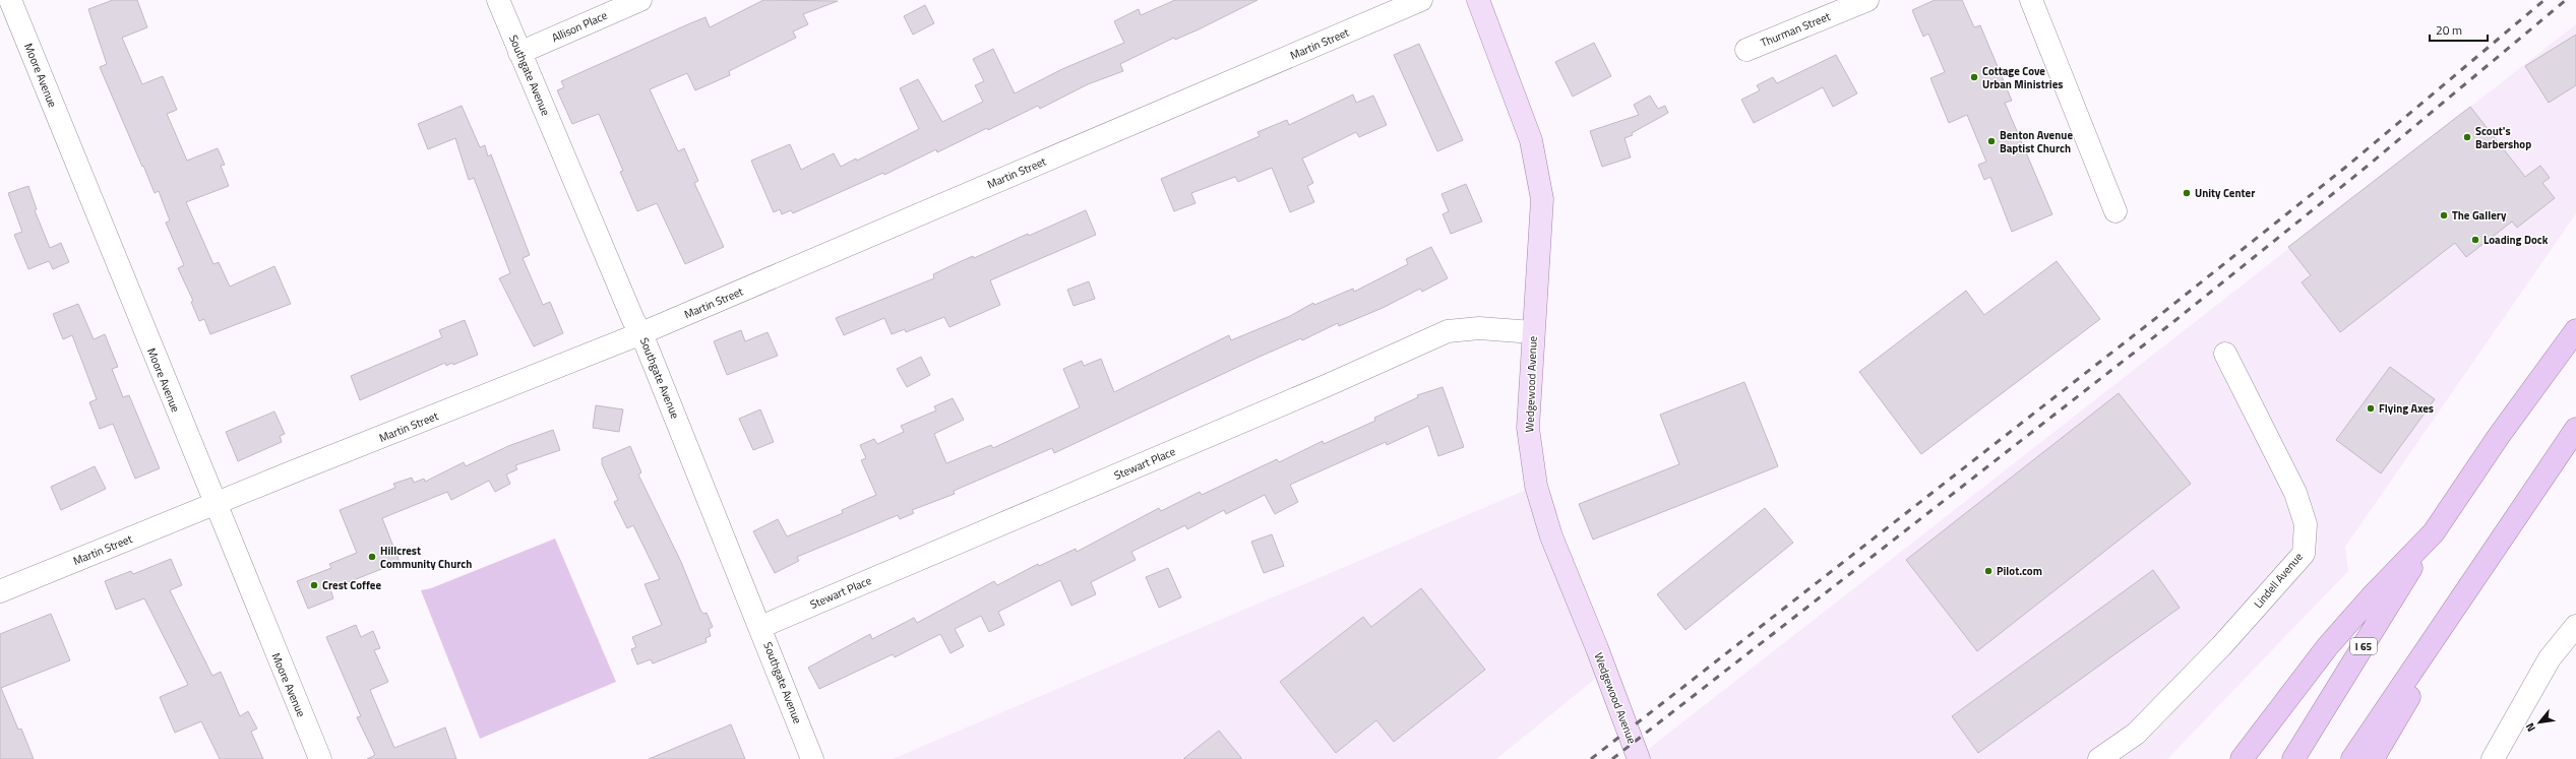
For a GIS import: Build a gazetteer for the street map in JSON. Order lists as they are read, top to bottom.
{
  "streets": {
    "highway": ["I 65"],
    "main road": ["Wedgewood Avenue"],
    "street": [
      "Allison Place",
      "Thurman Street",
      "Martin Street",
      "Moore Avenue",
      "Southgate Avenue",
      "Stewart Place",
      "Lindell Avenue"
    ]
  },
  "crossings": [
    ["Allison Place", "Southgate Avenue"],
    ["Martin Street", "Moore Avenue"],
    ["Martin Street", "Southgate Avenue"],
    ["Southgate Avenue", "Stewart Place"],
    ["Wedgewood Avenue", "Stewart Place"]
  ],
  "places": [
    "Cottage Cove Urban Ministries",
    "Scout's Barbershop",
    "Benton Avenue Baptist Church",
    "Unity Center",
    "The Gallery",
    "Loading Dock",
    "Flying Axes",
    "Hillcrest Community Church",
    "Pilot.com",
    "Crest Coffee"
  ],
  "scale_bar": "20 m",
  "north": "bottom left"
}
